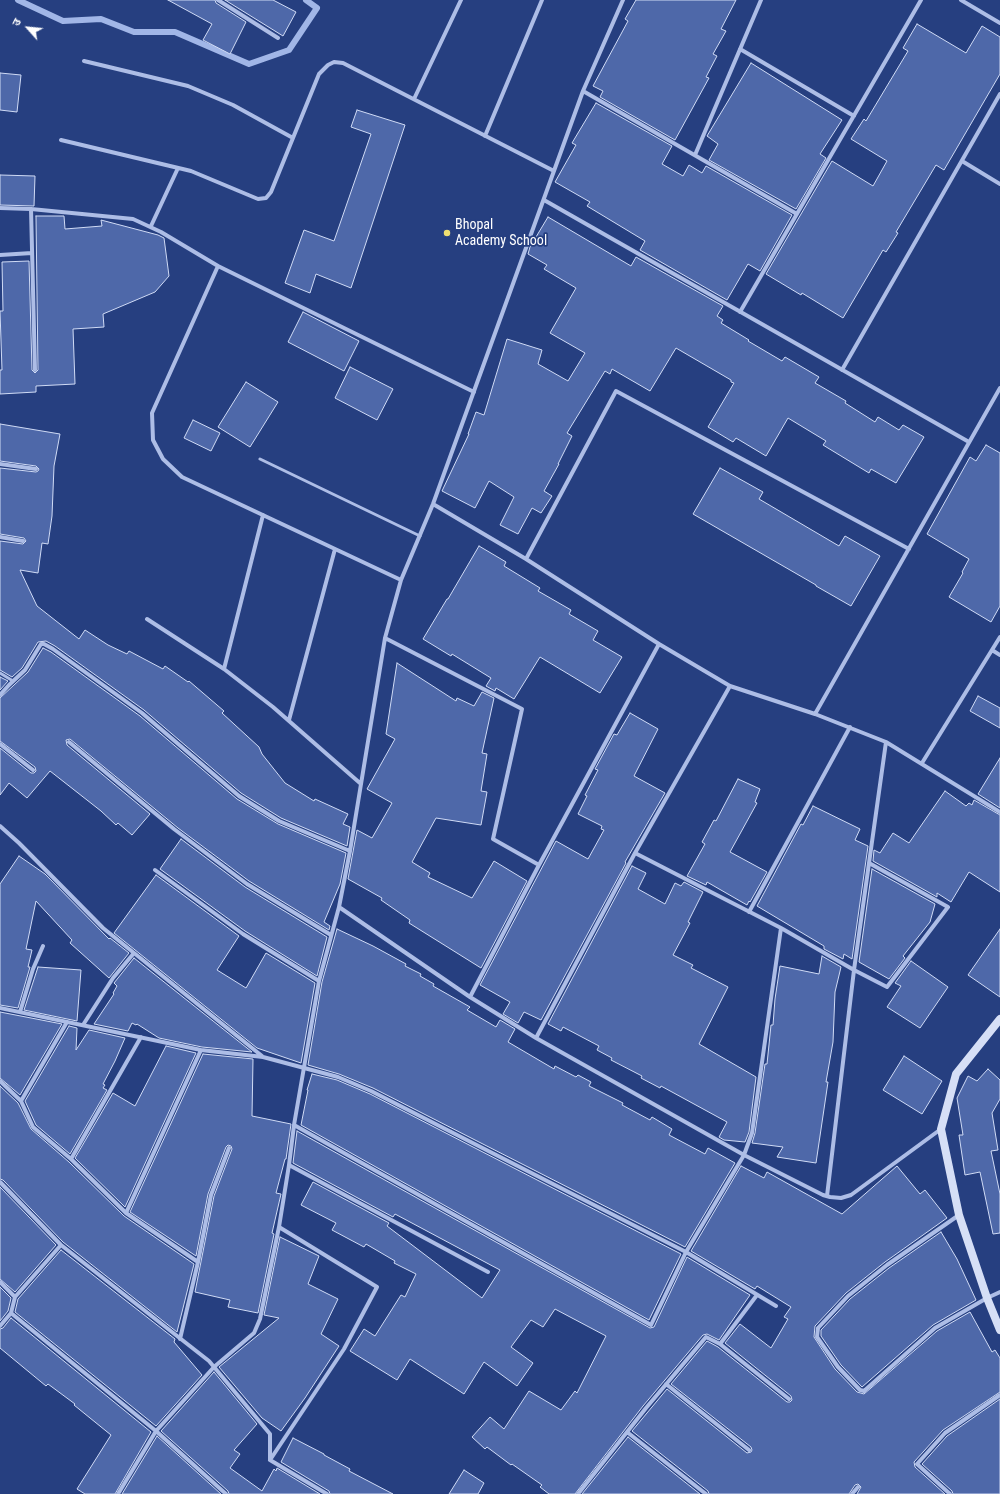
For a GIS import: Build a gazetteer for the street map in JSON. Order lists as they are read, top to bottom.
{
  "places": ["Bhopal Academy School"],
  "north": "top left"
}
